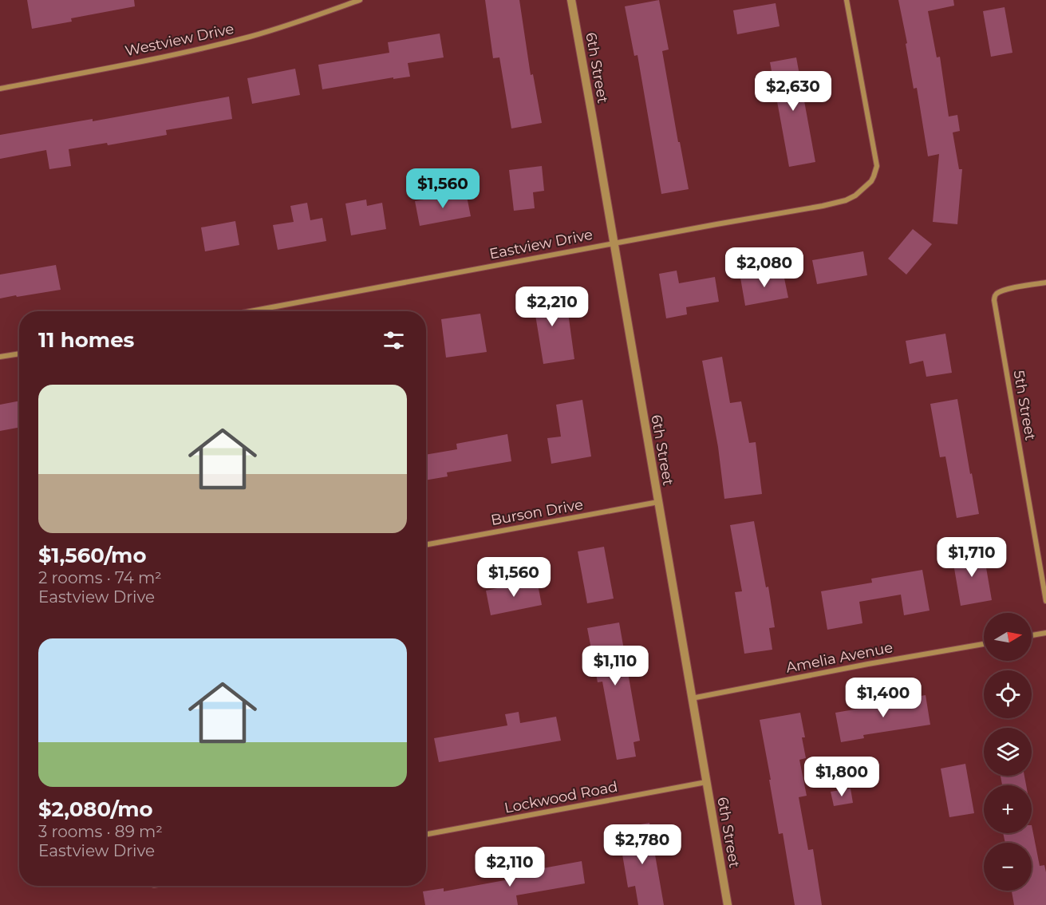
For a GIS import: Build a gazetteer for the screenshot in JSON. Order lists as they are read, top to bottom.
{
  "streets": {
    "street": [
      "Westview Drive",
      "6th Street",
      "Eastview Drive",
      "5th Street",
      "Burson Drive",
      "Amelia Avenue",
      "Lockwood Road"
    ]
  },
  "crossings": [
    ["6th Street", "Eastview Drive"],
    ["6th Street", "Burson Drive"],
    ["6th Street", "Amelia Avenue"],
    ["6th Street", "Lockwood Road"]
  ],
  "north": "right",
  "page": {
    "price": [
      "$2,630",
      "$1,560",
      "$2,080",
      "$2,210",
      "$1,710",
      "$1,560",
      "$1,110",
      "$1,400",
      "$1,800",
      "$2,780",
      "$2,110"
    ],
    "heading": "11 homes",
    "list": [
      {
        "name": "$1,560/mo",
        "note": "2 rooms · 74 m² · Eastview Drive"
      },
      {
        "name": "$2,080/mo",
        "note": "3 rooms · 89 m² · Eastview Drive"
      }
    ],
    "map_buttons": ["+", "−"]
  }
}
